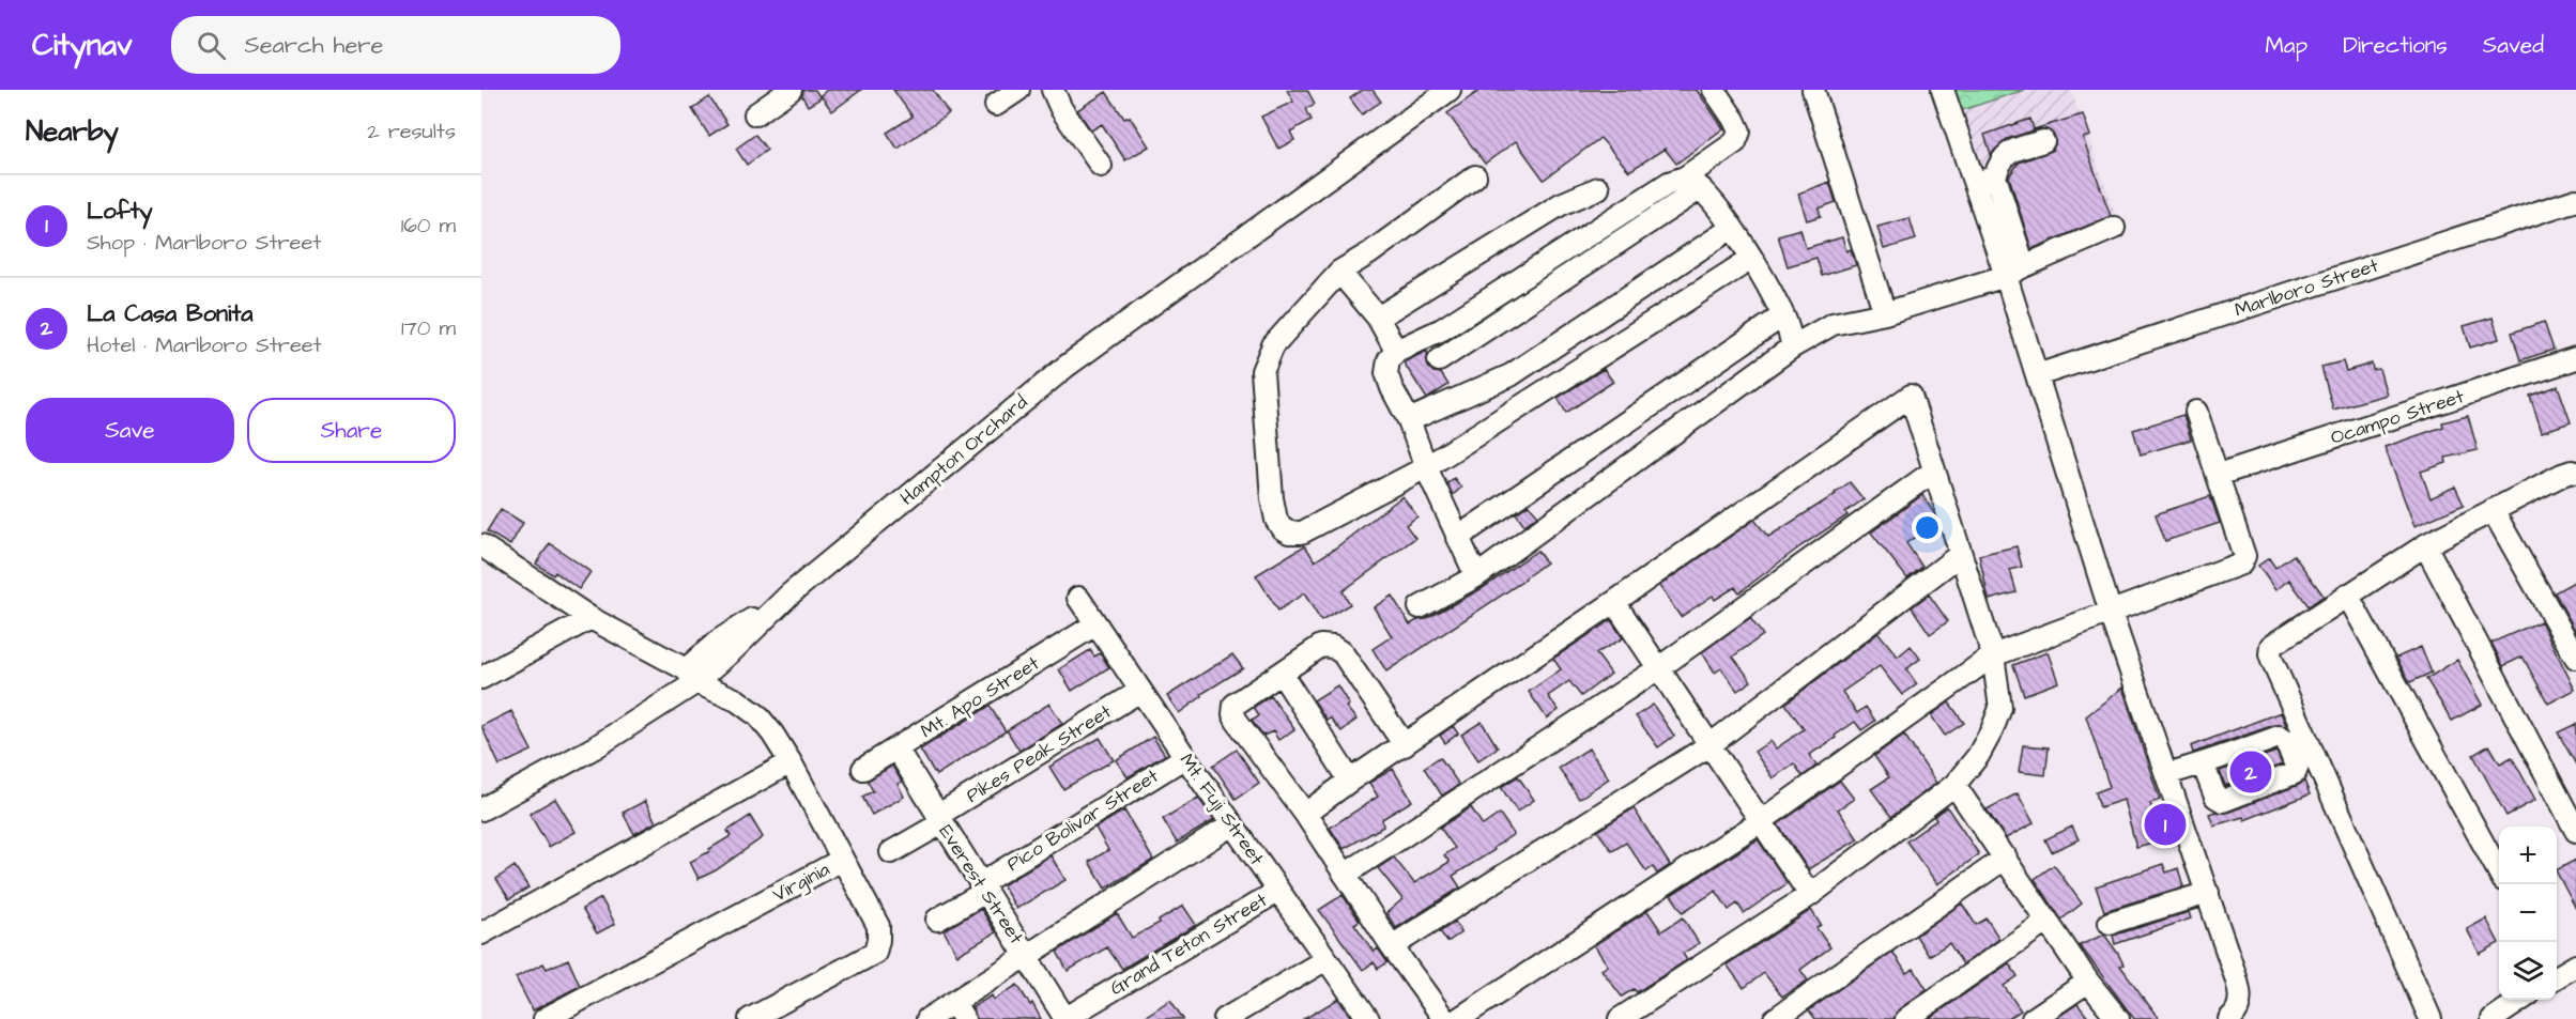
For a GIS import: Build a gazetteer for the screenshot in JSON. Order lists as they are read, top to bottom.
{
  "streets": {
    "street": [
      "Marlboro Street",
      "Ocampo Street",
      "Hampton Orchard",
      "Mt. Apo Street",
      "Pikes Peak Street",
      "Mt. Fuji Street",
      "Pico Bolivar Street",
      "Virginia",
      "Everest Street",
      "Grand Teton Street"
    ]
  },
  "crossings": [
    ["Mt. Apo Street", "Mt. Fuji Street"],
    ["Mt. Apo Street", "Everest Street"],
    ["Pikes Peak Street", "Mt. Fuji Street"],
    ["Pikes Peak Street", "Everest Street"],
    ["Mt. Fuji Street", "Pico Bolivar Street"],
    ["Mt. Fuji Street", "Grand Teton Street"],
    ["Pico Bolivar Street", "Everest Street"],
    ["Everest Street", "Grand Teton Street"]
  ],
  "page": {
    "header": "Citynav",
    "search": "Search here",
    "nav": ["Map", "Directions", "Saved"],
    "heading": ["Nearby", "2 results"],
    "list": [
      {
        "mark": "1",
        "name": "Lofty",
        "note": "Shop · Marlboro Street",
        "value": "160 m"
      },
      {
        "mark": "2",
        "name": "La Casa Bonita",
        "note": "Hotel · Marlboro Street",
        "value": "170 m"
      }
    ],
    "buttons": ["Save", "Share"],
    "pins": ["2", "1"],
    "map_buttons": ["+", "−"]
  }
}
